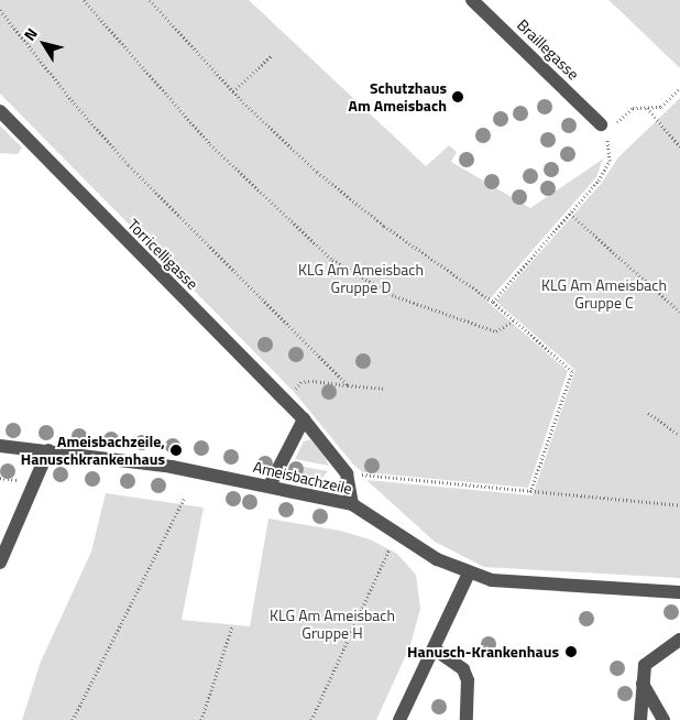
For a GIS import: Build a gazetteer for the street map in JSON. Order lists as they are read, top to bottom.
{
  "streets": {
    "street": ["Braillegasse", "Torricelligasse", "Ameisbachzeile"]
  },
  "crossings": [
    ["Torricelligasse", "Ameisbachzeile"]
  ],
  "parks": ["KLG Am Ameisbach Gruppe D", "KLG Am Ameisbach Gruppe C", "KLG Am Ameisbach Gruppe H"],
  "places": ["Schutzhaus Am Ameisbach", "Ameisbachzeile, Hanuschkrankenhaus", "Hanusch-Krankenhaus"],
  "north": "top left"
}
